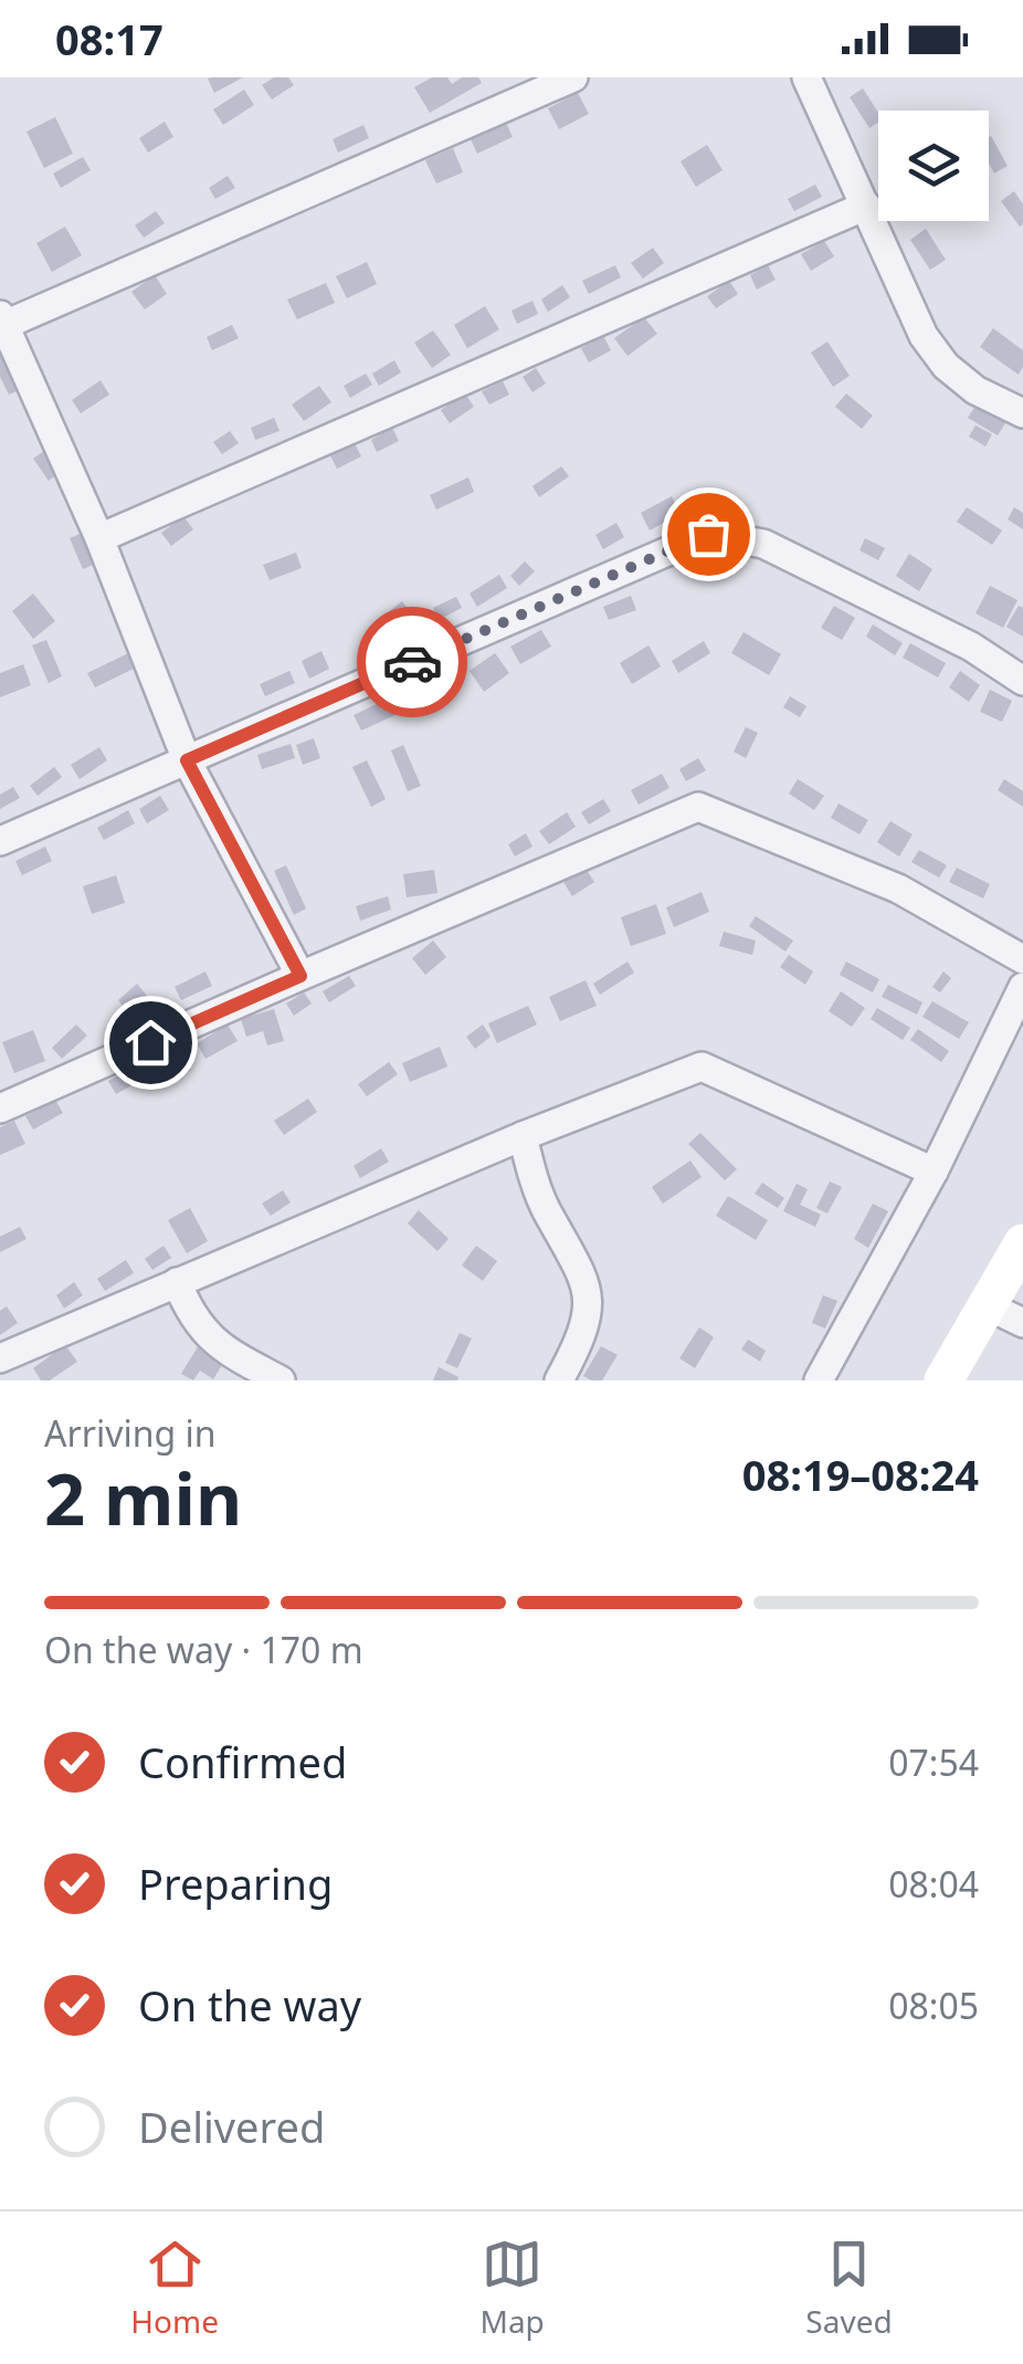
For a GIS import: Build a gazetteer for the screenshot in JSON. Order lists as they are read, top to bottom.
{
  "page": {
    "status": "08:17",
    "heading": ["2 min", "Arriving in", "08:19–08:24"],
    "bar": "On the way · 170 m",
    "list": [
      ["Confirmed", "07:54"],
      ["Preparing", "08:04"],
      ["On the way", "08:05"],
      "Delivered"
    ],
    "tabs": ["Home", "Map", "Saved"]
  }
}
